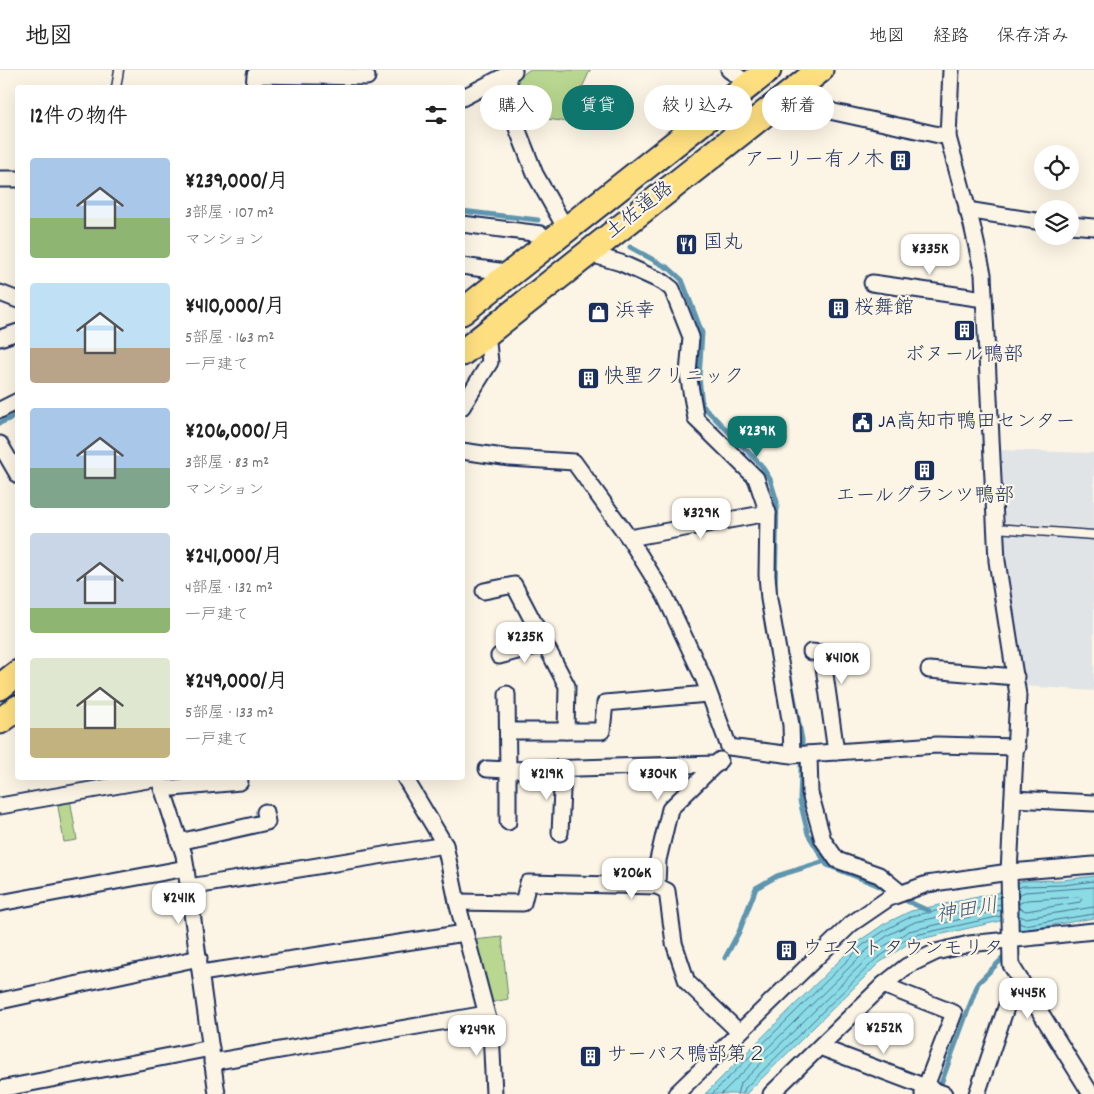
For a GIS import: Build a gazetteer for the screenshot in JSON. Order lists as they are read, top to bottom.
{
  "streets": {
    "highway": ["土佐道路"]
  },
  "water": ["神田川"],
  "places": {
    "building": [
      "アーリー有ノ木",
      "桜舞館",
      "ボヌール鴨部",
      "快聖クリニック",
      "エールグランツ鴨部",
      "ウエストタウンモリタ",
      "サーパス鴨部第２"
    ],
    "restaurant": ["国丸"],
    "shop": ["浜幸"],
    "public building": ["JA高知市鴨田センター"]
  },
  "page": {
    "header": "地図",
    "nav": ["地図", "経路", "保存済み"],
    "chip": [
      "購入",
      "賃貸",
      "絞り込み",
      "新着"
    ],
    "heading": "12件の物件",
    "list": [
      {
        "name": "¥239,000/月",
        "note": "3部屋 · 107 m² · マンション"
      },
      {
        "name": "¥410,000/月",
        "note": "5部屋 · 163 m² · 一戸建て"
      },
      {
        "name": "¥206,000/月",
        "note": "3部屋 · 83 m² · マンション"
      },
      {
        "name": "¥241,000/月",
        "note": "4部屋 · 132 m² · 一戸建て"
      },
      {
        "name": "¥249,000/月",
        "note": "5部屋 · 133 m² · 一戸建て"
      }
    ],
    "price": [
      "¥335K",
      "¥239K",
      "¥329K",
      "¥235K",
      "¥410K",
      "¥219K",
      "¥304K",
      "¥206K",
      "¥241K",
      "¥445K",
      "¥252K",
      "¥249K"
    ]
  }
}
